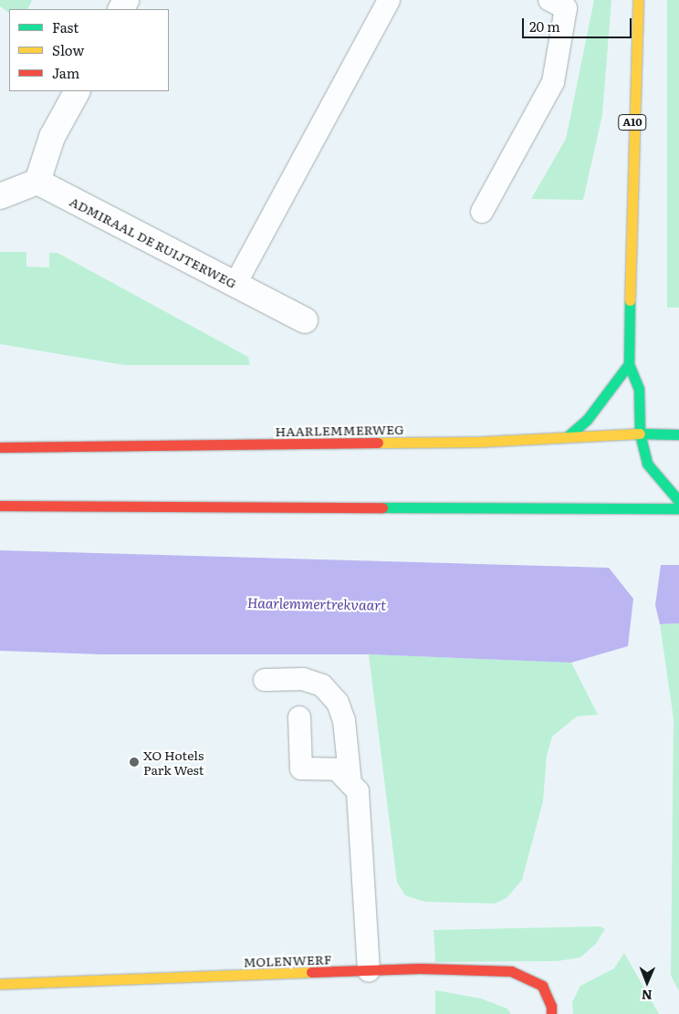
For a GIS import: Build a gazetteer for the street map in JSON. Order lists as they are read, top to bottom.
{
  "streets": {
    "main road": ["A10", "HAARLEMMERWEG", "MOLENWERF"],
    "street": ["ADMIRAAL DE RUIJTERWEG"]
  },
  "crossings": [
    ["A10", "HAARLEMMERWEG"]
  ],
  "water": ["Haarlemmertrekvaart"],
  "places": ["XO Hotels Park West"],
  "legend": ["Fast", "Slow", "Jam"],
  "scale_bar": "20 m",
  "north": "bottom"
}
